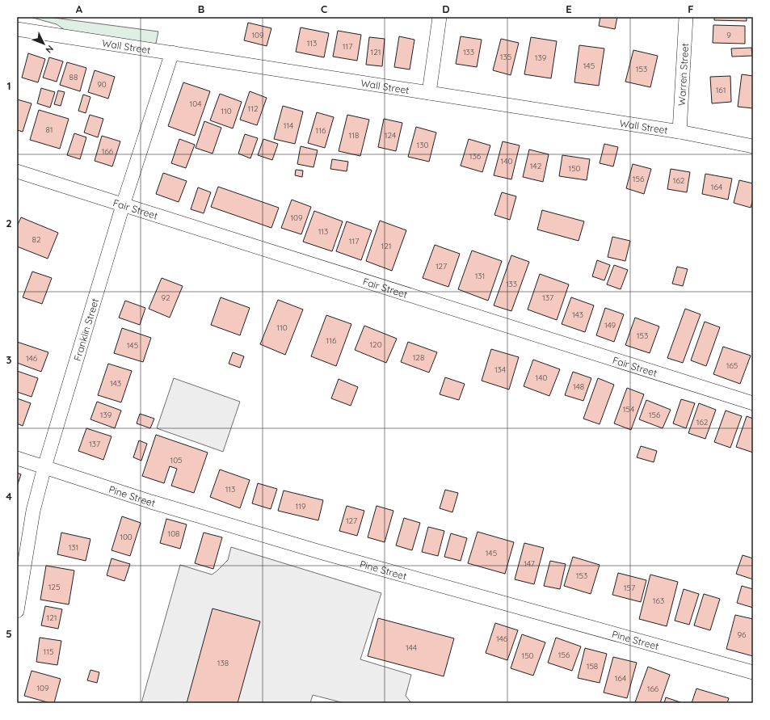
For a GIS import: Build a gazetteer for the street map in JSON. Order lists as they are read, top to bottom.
{
  "streets": {
    "street": [
      "Wall Street",
      "Warren Street",
      "Fair Street",
      "Franklin Street",
      "Pine Street"
    ]
  },
  "crossings": [
    ["Wall Street", "Warren Street"],
    ["Wall Street", "Franklin Street"],
    ["Fair Street", "Franklin Street"],
    ["Franklin Street", "Pine Street"]
  ],
  "house_numbers": [
    "109",
    "9",
    "113",
    "117",
    "121",
    "133",
    "135",
    "139",
    "145",
    "153",
    "88",
    "90",
    "161",
    "104",
    "112",
    "110",
    "114",
    "81",
    "116",
    "118",
    "124",
    "130",
    "166",
    "136",
    "140",
    "142",
    "150",
    "156",
    "162",
    "164",
    "109",
    "113",
    "82",
    "117",
    "121",
    "127",
    "131",
    "133",
    "92",
    "137",
    "143",
    "149",
    "110",
    "153",
    "116",
    "120",
    "145",
    "128",
    "146",
    "165",
    "134",
    "140",
    "143",
    "148",
    "154",
    "139",
    "156",
    "162",
    "137",
    "105",
    "113",
    "119",
    "127",
    "108",
    "100",
    "131",
    "145",
    "147",
    "153",
    "125",
    "157",
    "163",
    "121",
    "96",
    "146",
    "144",
    "115",
    "156",
    "150",
    "138",
    "158",
    "164",
    "109",
    "166"
  ],
  "north": "bottom right",
  "grid": {
    "columns": [
      "A",
      "B",
      "C",
      "D",
      "E",
      "F"
    ],
    "rows": [
      "1",
      "2",
      "3",
      "4",
      "5"
    ]
  }
}
